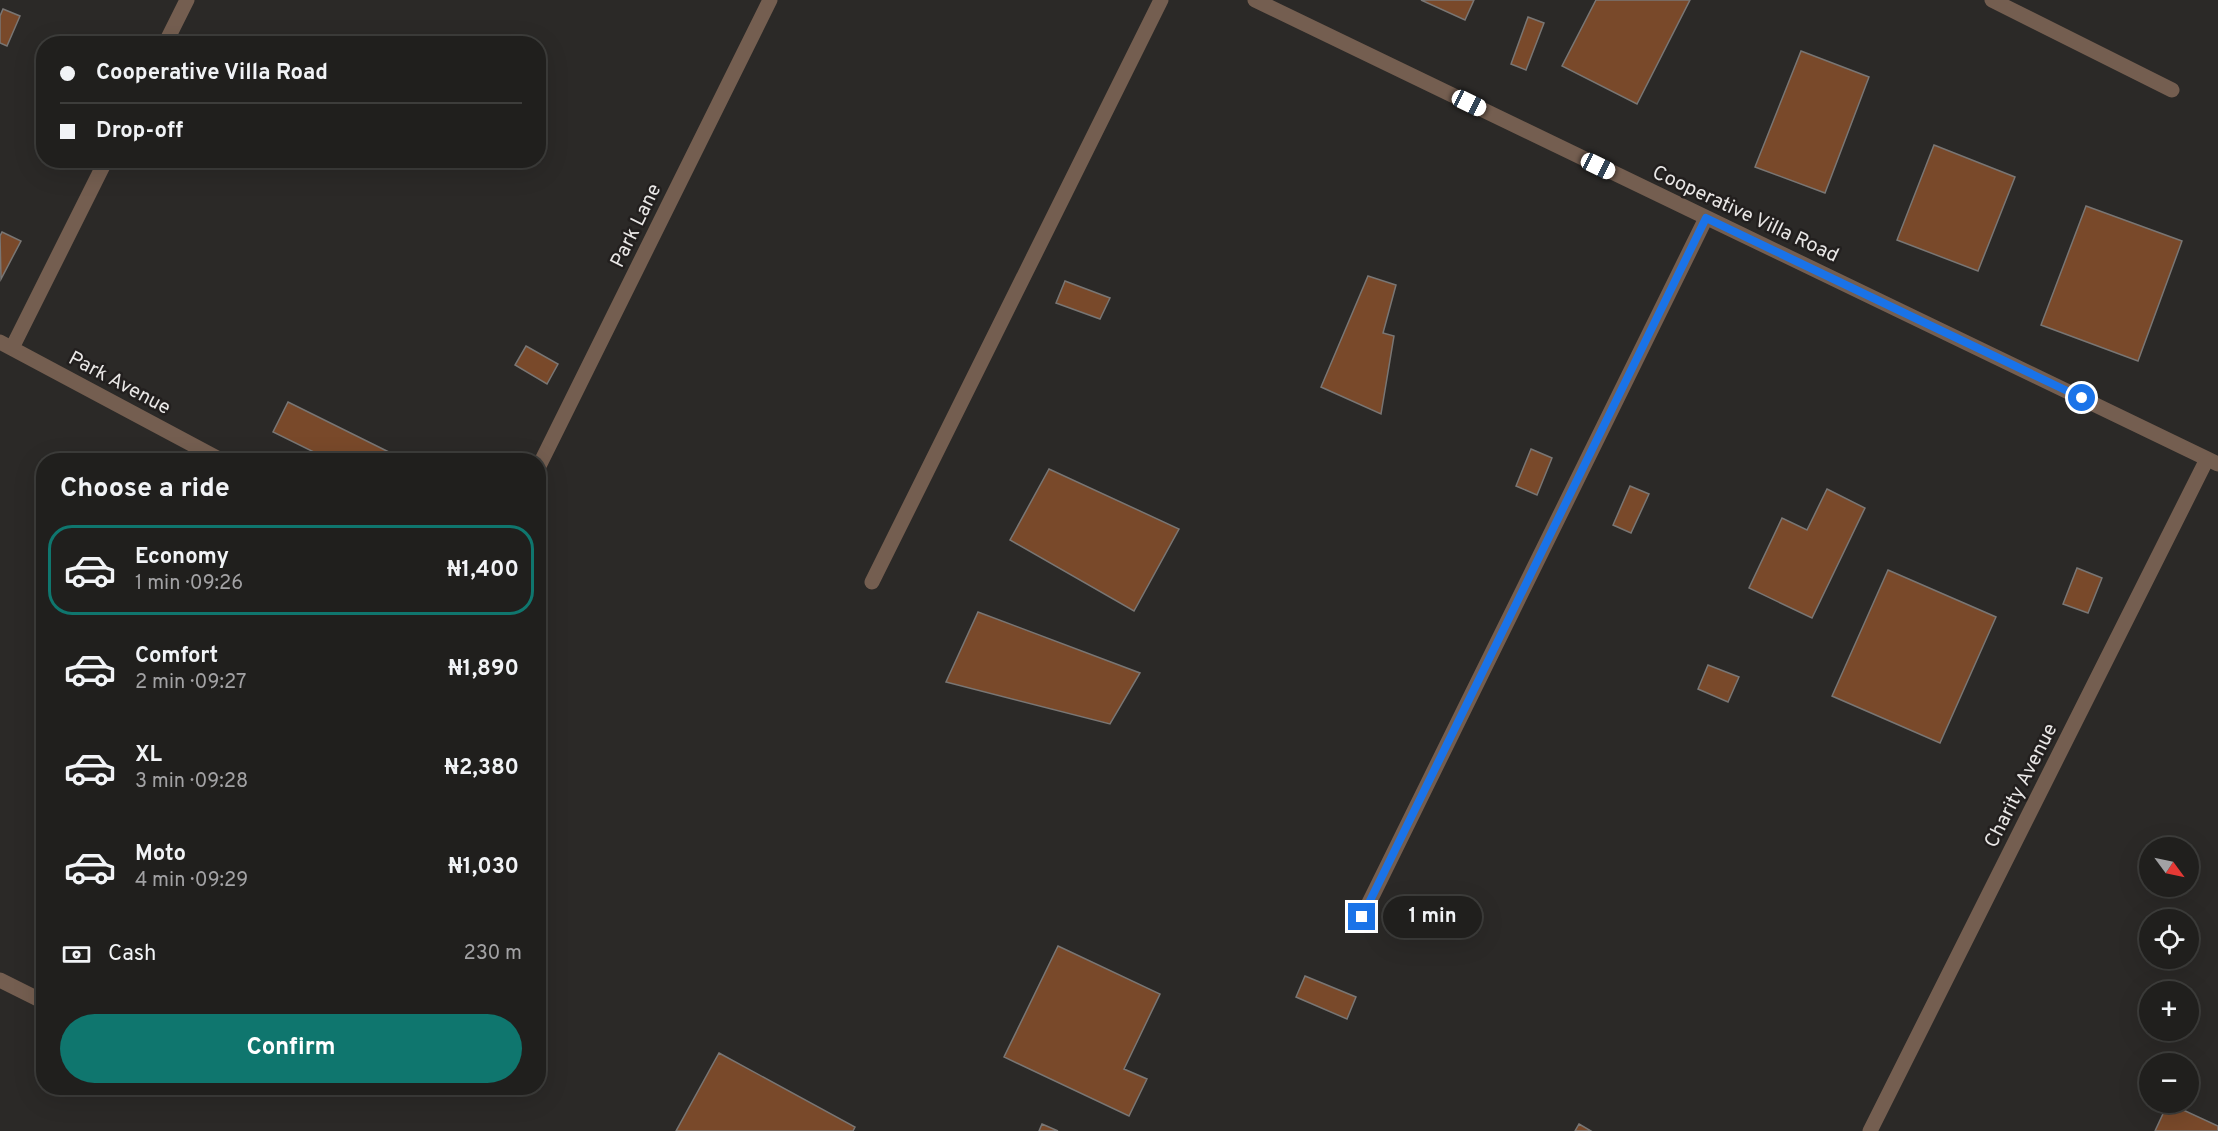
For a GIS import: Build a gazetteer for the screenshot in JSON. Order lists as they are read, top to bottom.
{
  "streets": {
    "street": [
      "Cooperative Villa Road",
      "Park Lane",
      "Park Avenue",
      "Charity Avenue"
    ]
  },
  "crossings": [
    ["Cooperative Villa Road", "Charity Avenue"]
  ],
  "north": "bottom right",
  "page": {
    "banner": ["Cooperative Villa Road", "Drop-off"],
    "heading": "Choose a ride",
    "list": [
      {
        "name": "Economy",
        "note": "1 min · 09:26",
        "value": "₦1,400"
      },
      {
        "name": "Comfort",
        "note": "2 min · 09:27",
        "value": "₦1,890"
      },
      {
        "name": "XL",
        "note": "3 min · 09:28",
        "value": "₦2,380"
      },
      {
        "name": "Moto",
        "note": "4 min · 09:29",
        "value": "₦1,030"
      }
    ],
    "map_buttons": ["+", "−"],
    "bubble": "1 min",
    "pay": ["Cash", "230 m"],
    "buttons": "Confirm"
  }
}
